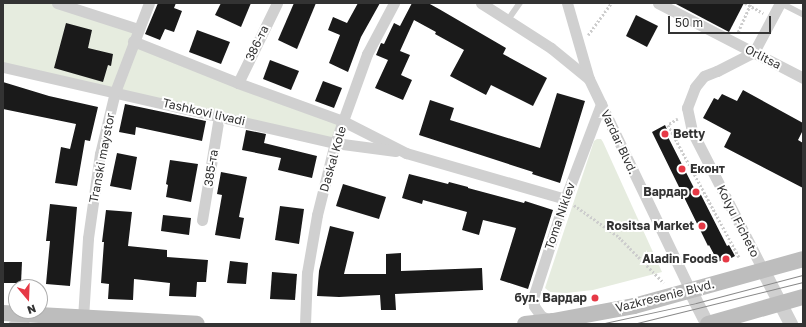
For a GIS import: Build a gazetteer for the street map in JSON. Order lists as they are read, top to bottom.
{
  "streets": {
    "main road": ["Vazkresenie Blvd."],
    "street": [
      "386-та",
      "Orlitsa",
      "Tashkovi livadi",
      "Vardar Blvd.",
      "Transki maystor",
      "Daskal Kole",
      "385-та",
      "Toma Niklev",
      "Kolyu Ficheto"
    ]
  },
  "crossings": [
    ["386-та", "Tashkovi livadi"],
    ["Orlitsa", "Kolyu Ficheto"],
    ["Tashkovi livadi", "Transki maystor"],
    ["Tashkovi livadi", "Daskal Kole"],
    ["Tashkovi livadi", "385-та"],
    ["Tashkovi livadi", "Toma Niklev"],
    ["Vardar Blvd.", "Toma Niklev"],
    ["Vardar Blvd.", "Vazkresenie Blvd."],
    ["Toma Niklev", "Vazkresenie Blvd."],
    ["Kolyu Ficheto", "Vazkresenie Blvd."]
  ],
  "places": [
    "Betty",
    "Еконт",
    "Вардар",
    "Rositsa Market",
    "Aladin Foods",
    "бул. Вардар"
  ],
  "scale_bar": "50 m",
  "north": "bottom"
}
